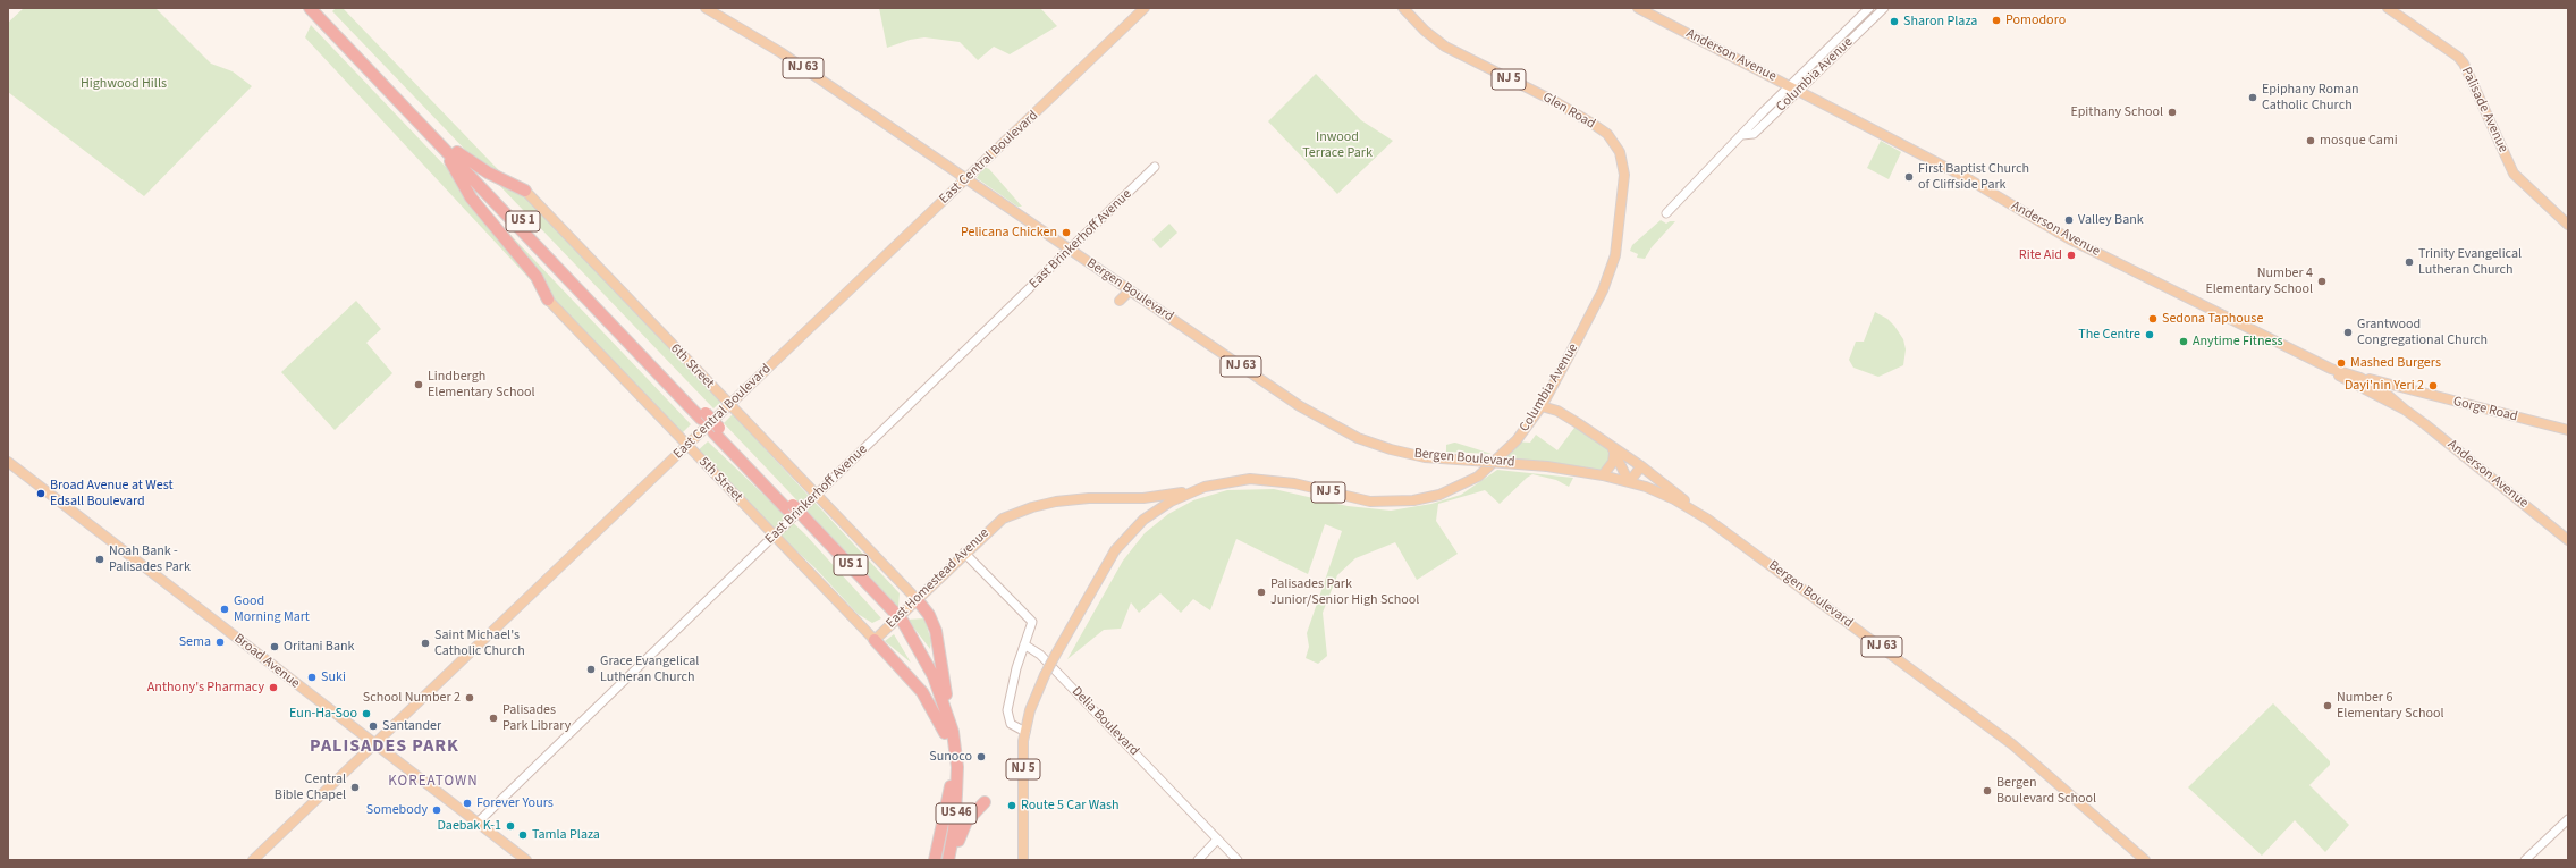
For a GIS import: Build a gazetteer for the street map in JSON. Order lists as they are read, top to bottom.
{
  "streets": {
    "highway": ["US 1", "US 46"],
    "main road": [
      "Anderson Avenue",
      "NJ 63",
      "Columbia Avenue",
      "NJ 5",
      "Palisade Avenue",
      "Glen Road",
      "East Central Boulevard",
      "Bergen Boulevard",
      "6th Street",
      "Gorge Road",
      "5th Street",
      "East Homestead Avenue",
      "Broad Avenue"
    ],
    "street": ["East Brinkerhoff Avenue", "Delia Boulevard"]
  },
  "crossings": [
    ["Anderson Avenue", "Columbia Avenue"],
    ["Anderson Avenue", "Gorge Road"],
    ["Columbia Avenue", "NJ 5"],
    ["Columbia Avenue", "Glen Road"],
    ["Columbia Avenue", "East Homestead Avenue"],
    ["NJ 5", "East Homestead Avenue"],
    ["East Central Boulevard", "Bergen Boulevard"],
    ["East Central Boulevard", "6th Street"],
    ["East Central Boulevard", "5th Street"],
    ["East Central Boulevard", "Broad Avenue"],
    ["US 1", "US 46"],
    ["East Brinkerhoff Avenue", "Bergen Boulevard"],
    ["East Brinkerhoff Avenue", "6th Street"],
    ["East Brinkerhoff Avenue", "5th Street"],
    ["East Brinkerhoff Avenue", "Broad Avenue"],
    ["6th Street", "East Homestead Avenue"],
    ["5th Street", "East Homestead Avenue"]
  ],
  "districts": ["PALISADES PARK", "KOREATOWN"],
  "parks": ["Highwood Hills", "Inwood Terrace Park"],
  "places": [
    "Pomodoro",
    "Sharon Plaza",
    "Epiphany Roman Catholic Church",
    "Epithany School",
    "mosque Cami",
    "First Baptist Church of Cliffside Park",
    "Valley Bank",
    "Pelicana Chicken",
    "Rite Aid",
    "Trinity Evangelical Lutheran Church",
    "Number 4 Elementary School",
    "Sedona Taphouse",
    "Grantwood Congregational Church",
    "The Centre",
    "Anytime Fitness",
    "Mashed Burgers",
    "Lindbergh Elementary School",
    "Dayi'nin Yeri 2",
    "Broad Avenue at West Edsall Boulevard",
    "Noah Bank - Palisades Park",
    "Palisades Park Junior/Senior High School",
    "Good Morning Mart",
    "Sema",
    "Saint Michael's Catholic Church",
    "Oritani Bank",
    "Grace Evangelical Lutheran Church",
    "Suki",
    "Anthony's Pharmacy",
    "School Number 2",
    "Number 6 Elementary School",
    "Eun-Ha-Soo",
    "Palisades Park Library",
    "Santander",
    "Sunoco",
    "Central Bible Chapel",
    "Bergen Boulevard School",
    "Forever Yours",
    "Route 5 Car Wash",
    "Somebody",
    "Daebak K-1",
    "Tamla Plaza"
  ]
}
